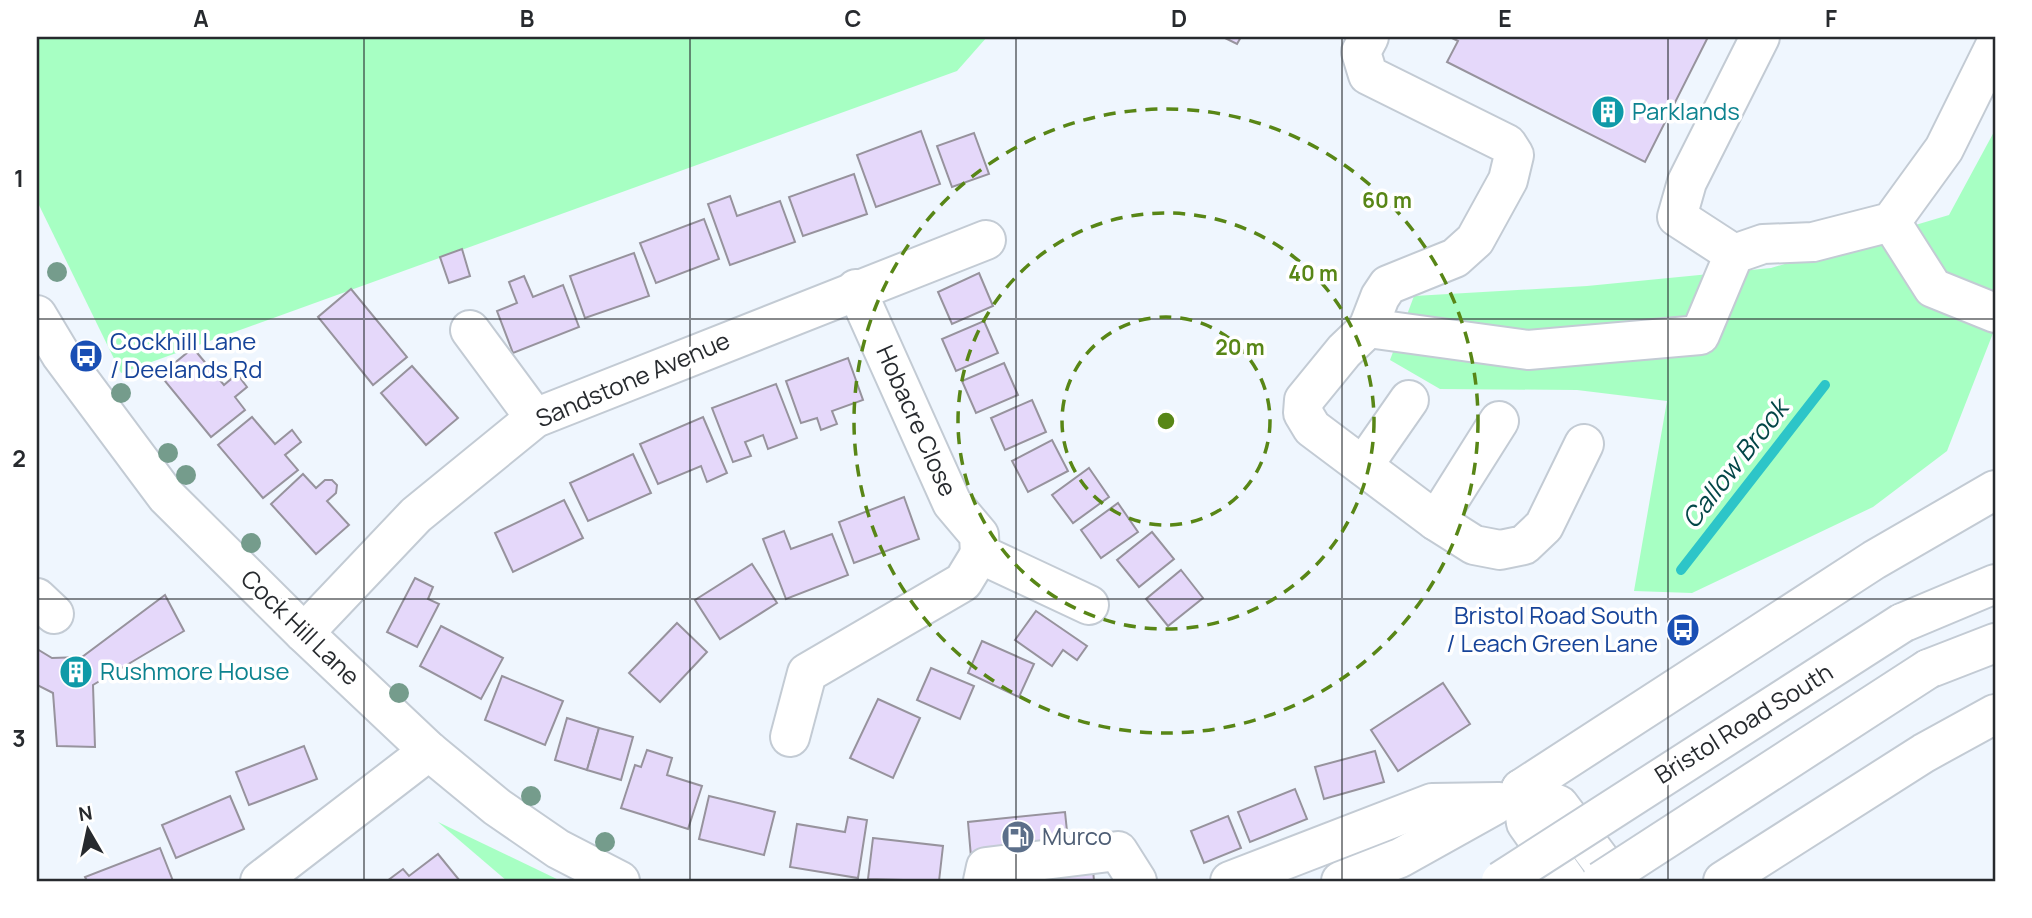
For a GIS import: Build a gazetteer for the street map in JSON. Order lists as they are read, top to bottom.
{
  "streets": {
    "main road": [
      "Sandstone Avenue",
      "Hobacre Close",
      "Cock Hill Lane",
      "Bristol Road South"
    ]
  },
  "crossings": [
    ["Sandstone Avenue", "Hobacre Close"],
    ["Sandstone Avenue", "Cock Hill Lane"]
  ],
  "water": ["Callow Brook"],
  "places": {
    "building": ["Parklands", "Rushmore House"],
    "bus stop": ["Cockhill Lane / Deelands Rd", "Bristol Road South / Leach Green Lane"],
    "fuel station": ["Murco"]
  },
  "north": "top",
  "grid": {
    "columns": [
      "A",
      "B",
      "C",
      "D",
      "E",
      "F"
    ],
    "rows": ["1", "2", "3"]
  },
  "rings": ["60 m", "40 m", "20 m"]
}
